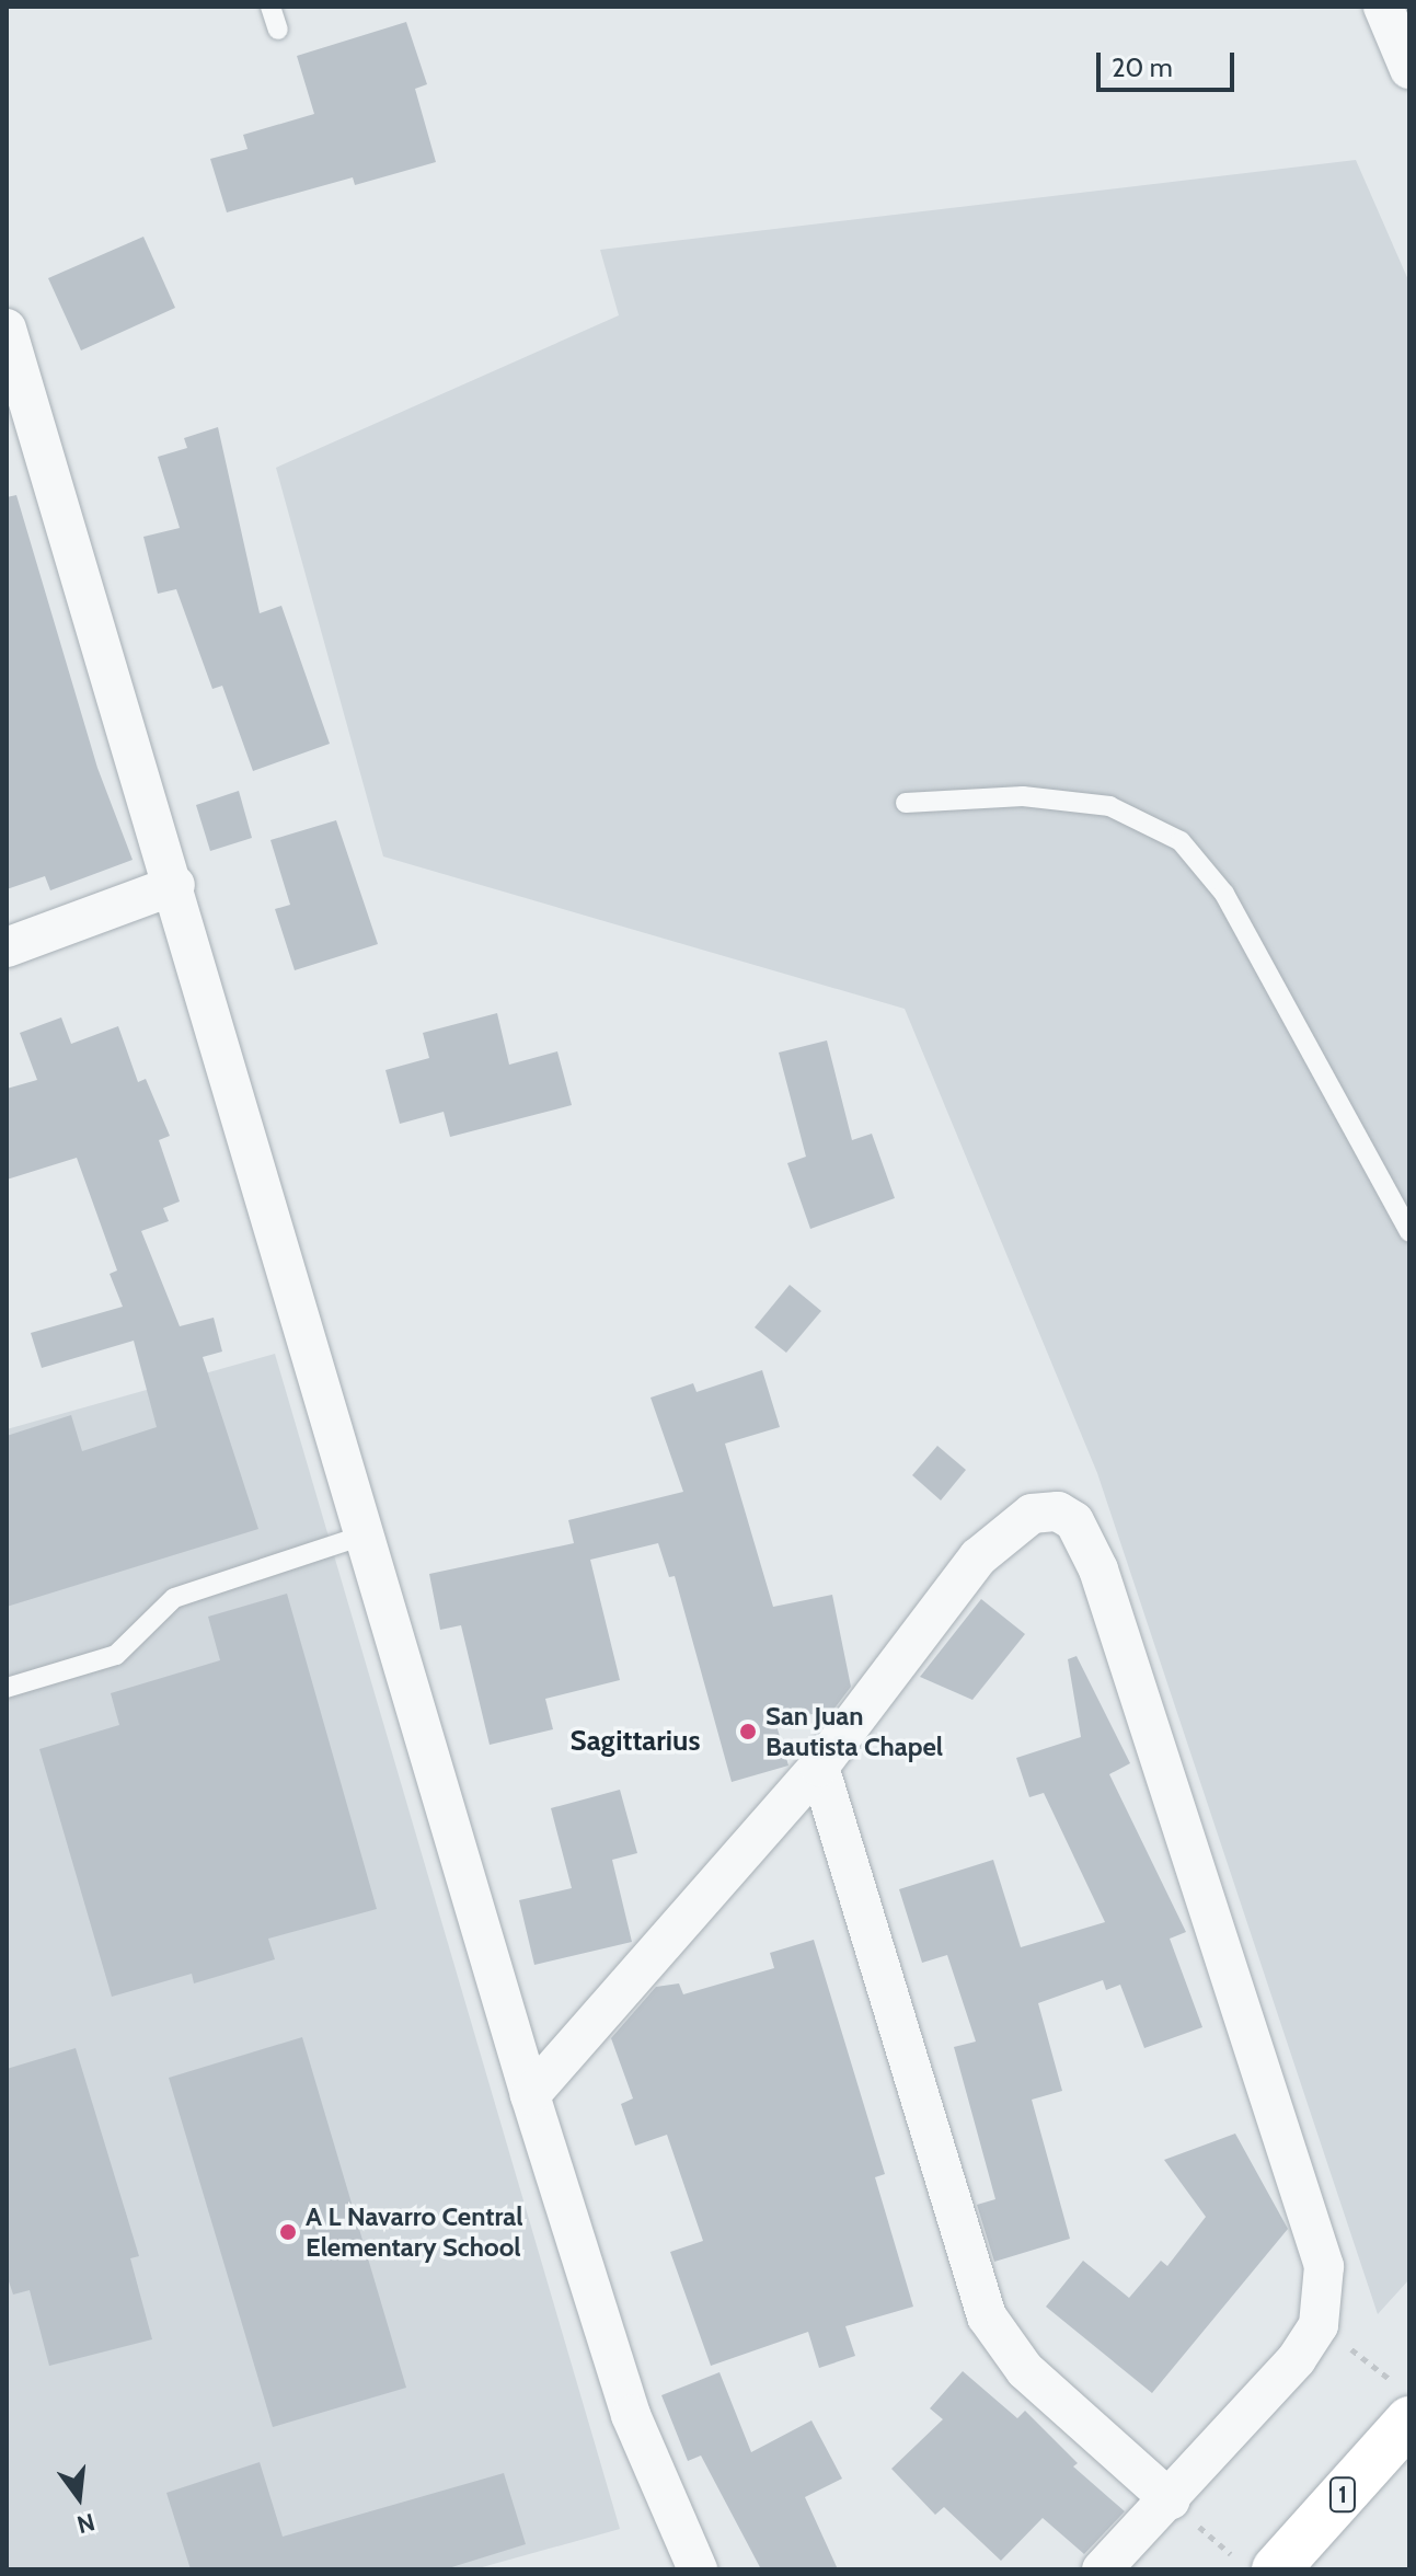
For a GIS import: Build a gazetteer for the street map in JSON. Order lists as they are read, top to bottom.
{
  "streets": {
    "highway": ["1"]
  },
  "districts": ["Sagittarius"],
  "places": ["San Juan Bautista Chapel", "A L Navarro Central Elementary School"],
  "scale_bar": "20 m",
  "north": "bottom"
}
